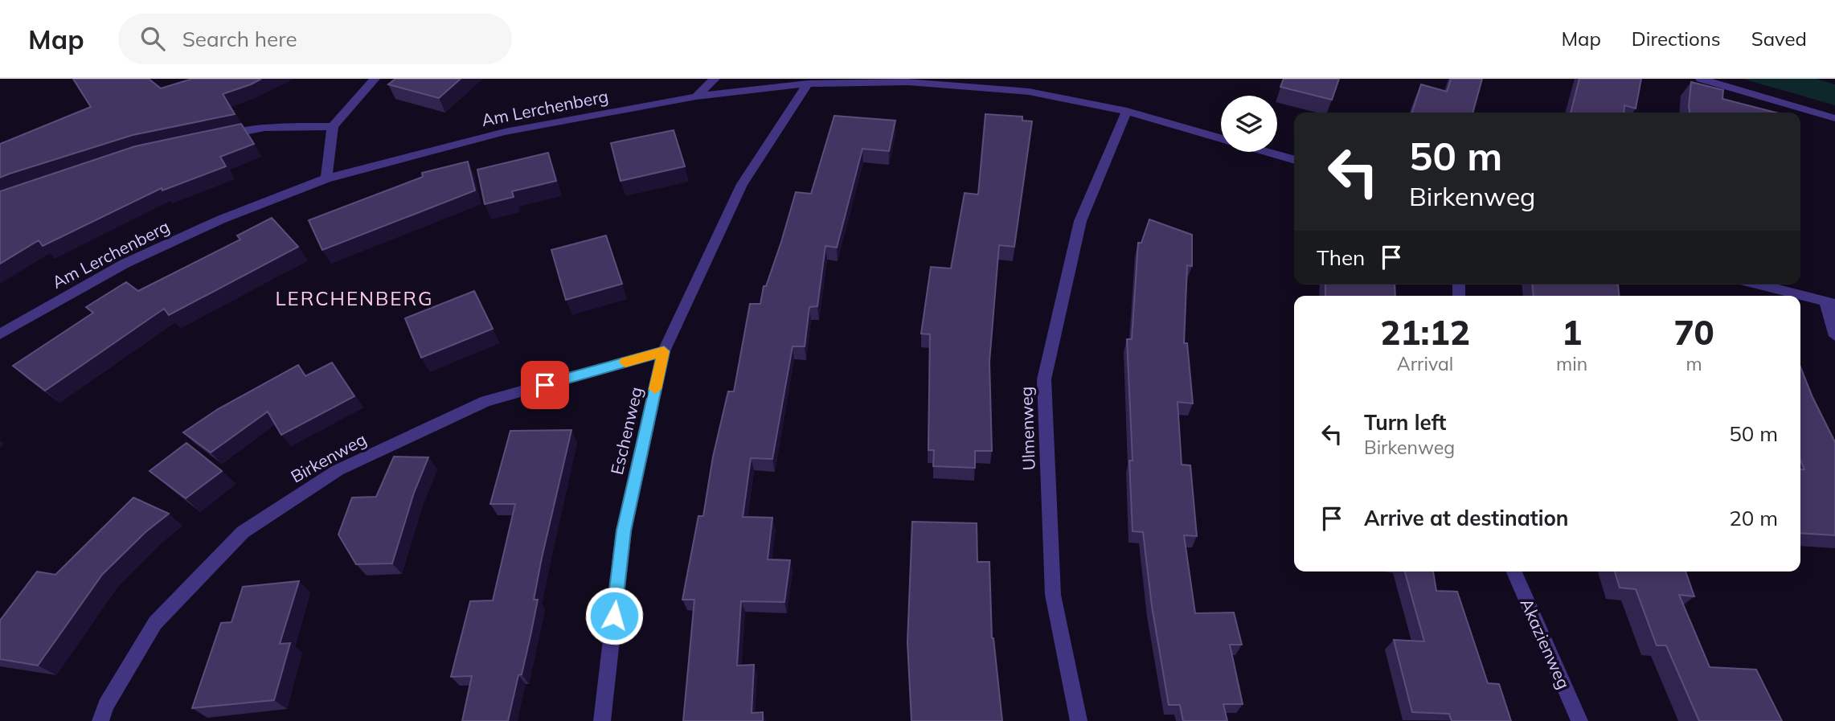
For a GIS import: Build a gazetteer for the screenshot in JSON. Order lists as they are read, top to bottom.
{
  "streets": {
    "street": [
      "Am Lerchenberg",
      "Ulmenweg",
      "Eschenweg",
      "Birkenweg",
      "Akazienweg"
    ]
  },
  "crossings": [
    ["Am Lerchenberg", "Ulmenweg"],
    ["Am Lerchenberg", "Eschenweg"],
    ["Eschenweg", "Birkenweg"]
  ],
  "districts": ["LERCHENBERG"],
  "page": {
    "header": "Map",
    "search": "Search here",
    "nav": ["Map", "Directions", "Saved"],
    "turn": ["50 m", "Birkenweg"],
    "then": "Then",
    "eta": [
      "21:12",
      "Arrival",
      "1",
      "min",
      "70",
      "m"
    ],
    "list": [
      {
        "name": "Turn left",
        "note": "Birkenweg",
        "value": "50 m"
      },
      {
        "name": "Arrive at destination",
        "value": "20 m"
      }
    ]
  }
}
